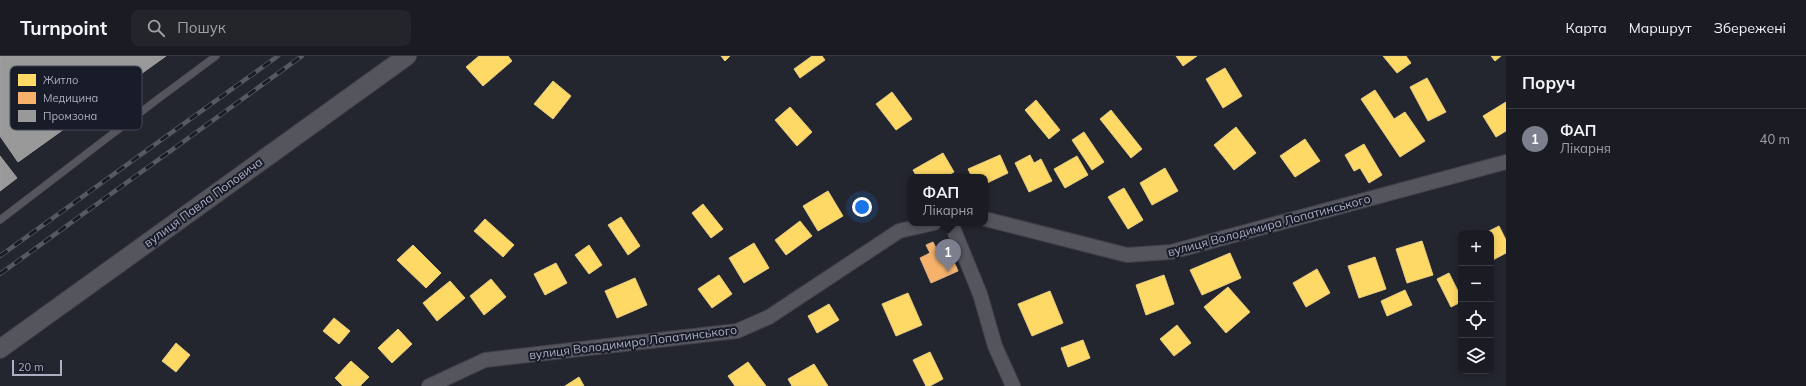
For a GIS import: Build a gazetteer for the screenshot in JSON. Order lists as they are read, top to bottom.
{
  "streets": {
    "street": ["вулиця Павла Поповича", "вулиця Володимира Лопатинського"]
  },
  "legend": ["Житло", "Медицина", "Промзона"],
  "scale_bar": "20 m",
  "page": {
    "header": "Turnpoint",
    "search": "Пошук",
    "nav": ["Карта", "Маршрут", "Збережені"],
    "heading": "Поруч",
    "list": [
      {
        "mark": "1",
        "name": "ФАП",
        "note": "Лікарня",
        "value": "40 m"
      }
    ],
    "popup": ["ФАП", "Лікарня"],
    "map_buttons": ["+", "−"],
    "pins": "1",
    "scale": "20 m"
  }
}
